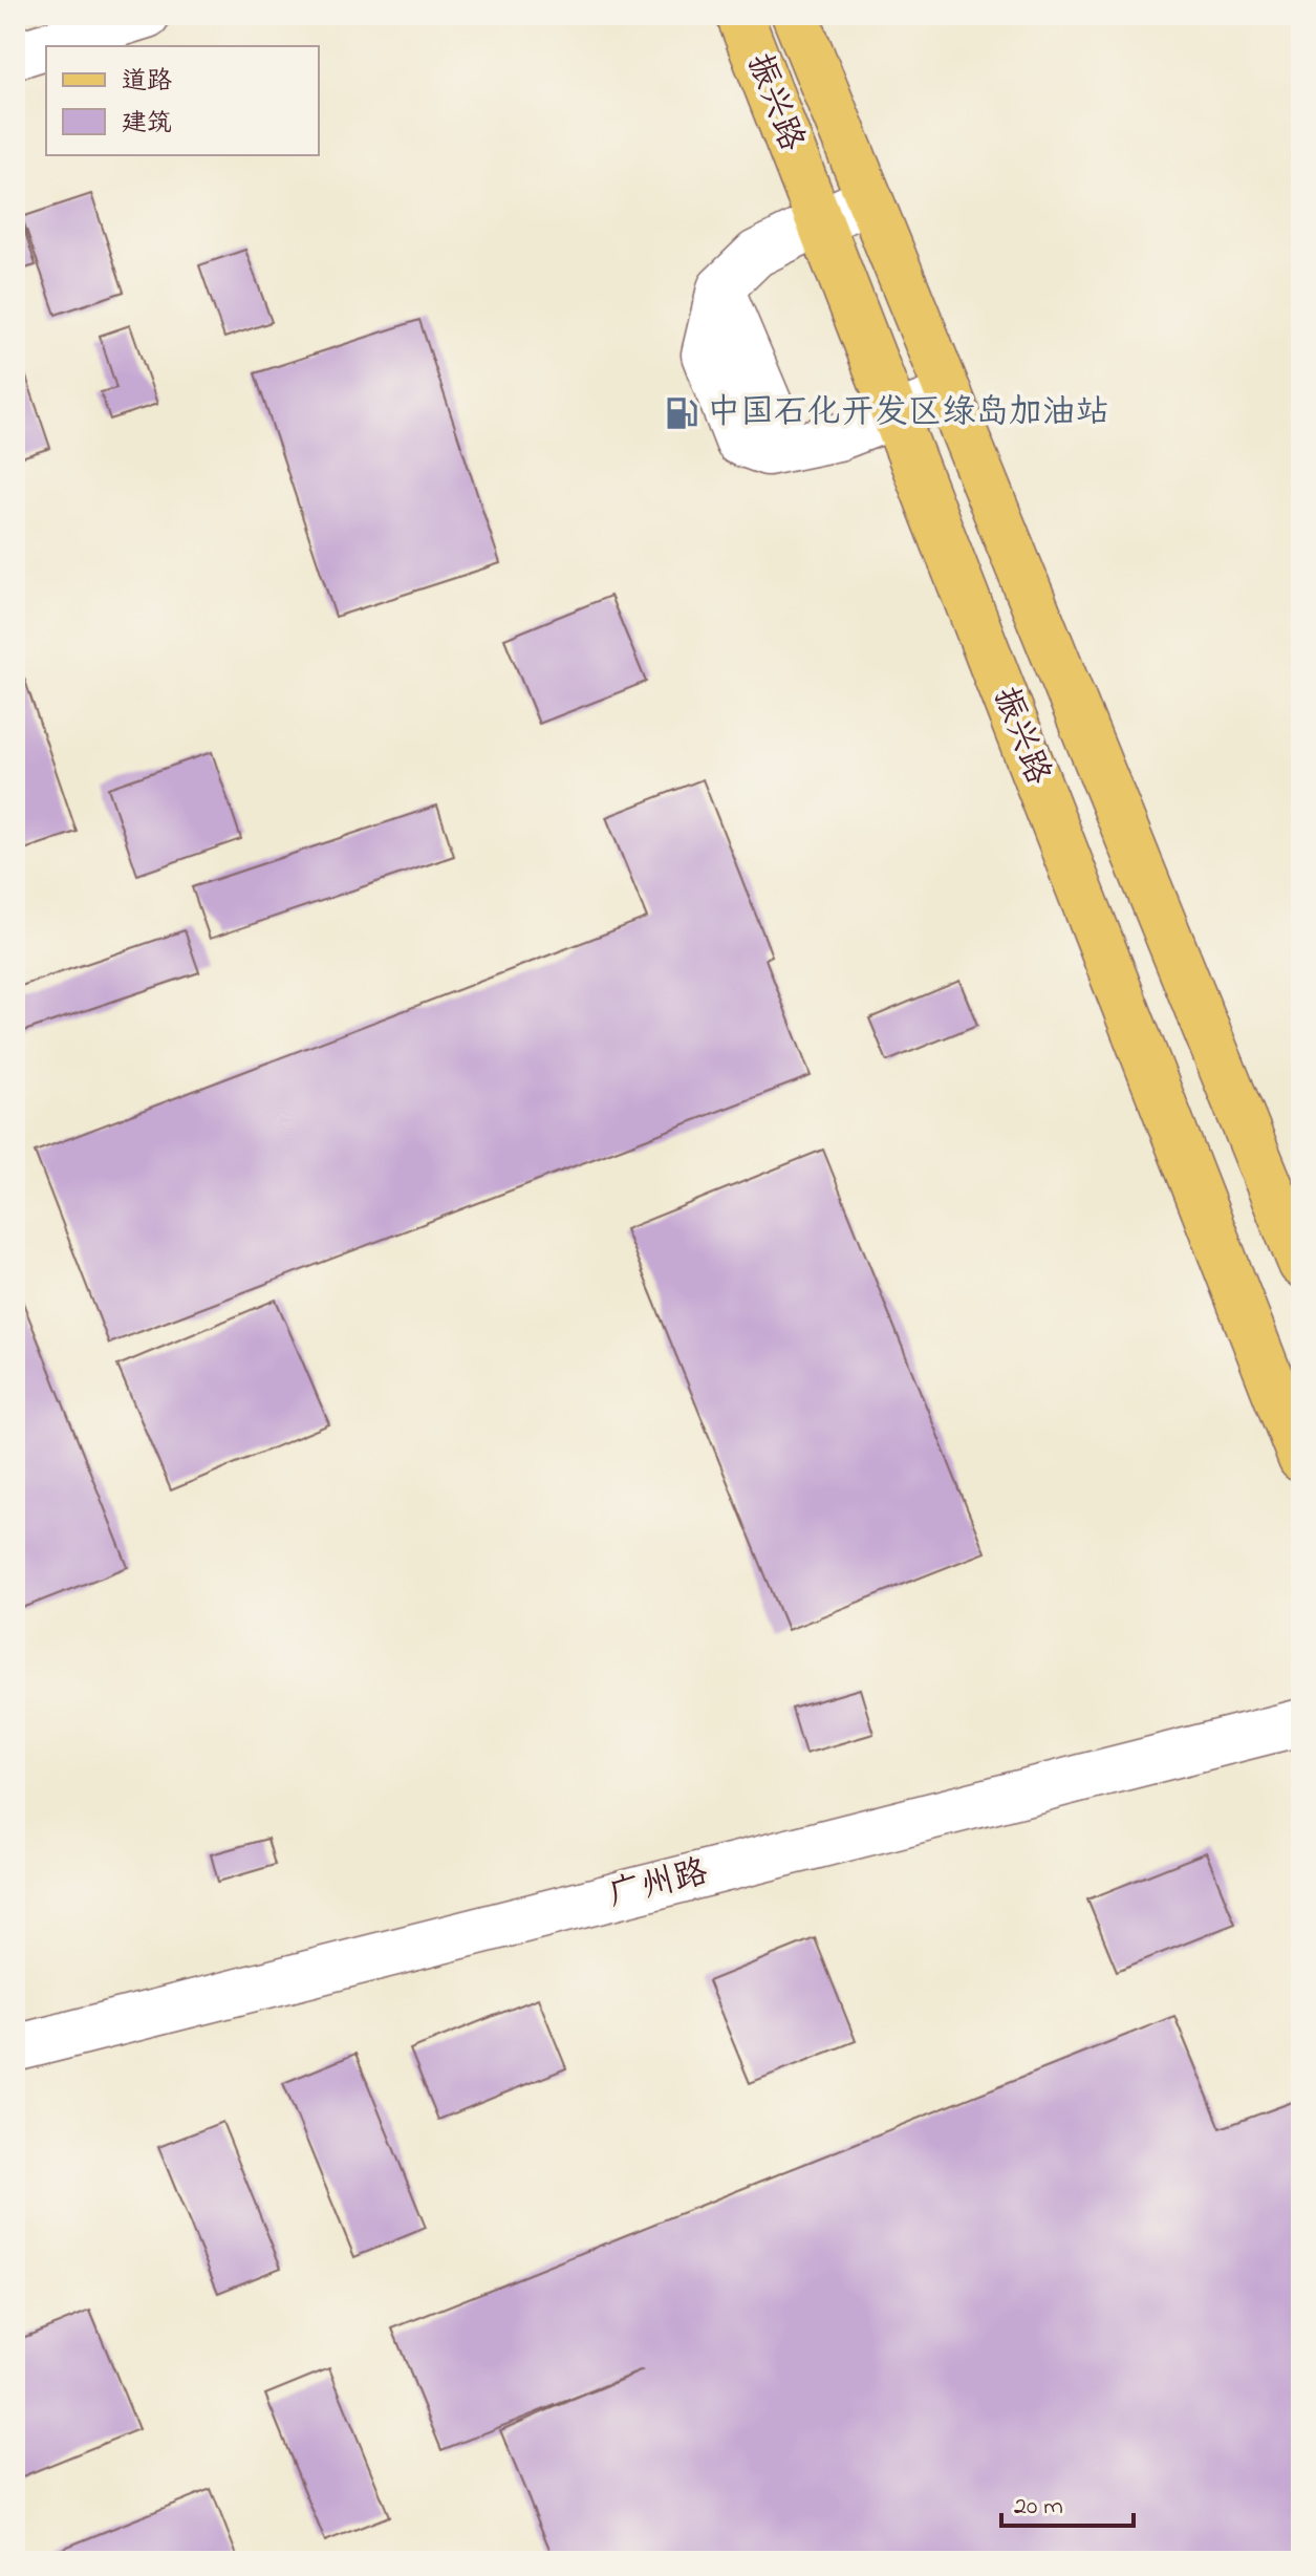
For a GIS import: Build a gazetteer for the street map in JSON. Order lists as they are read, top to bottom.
{
  "streets": {
    "main road": ["振兴路"],
    "street": ["广州路"]
  },
  "places": {
    "fuel station": ["中国石化开发区绿岛加油站"]
  },
  "legend": ["道路", "建筑"],
  "scale_bar": "20 m"
}
